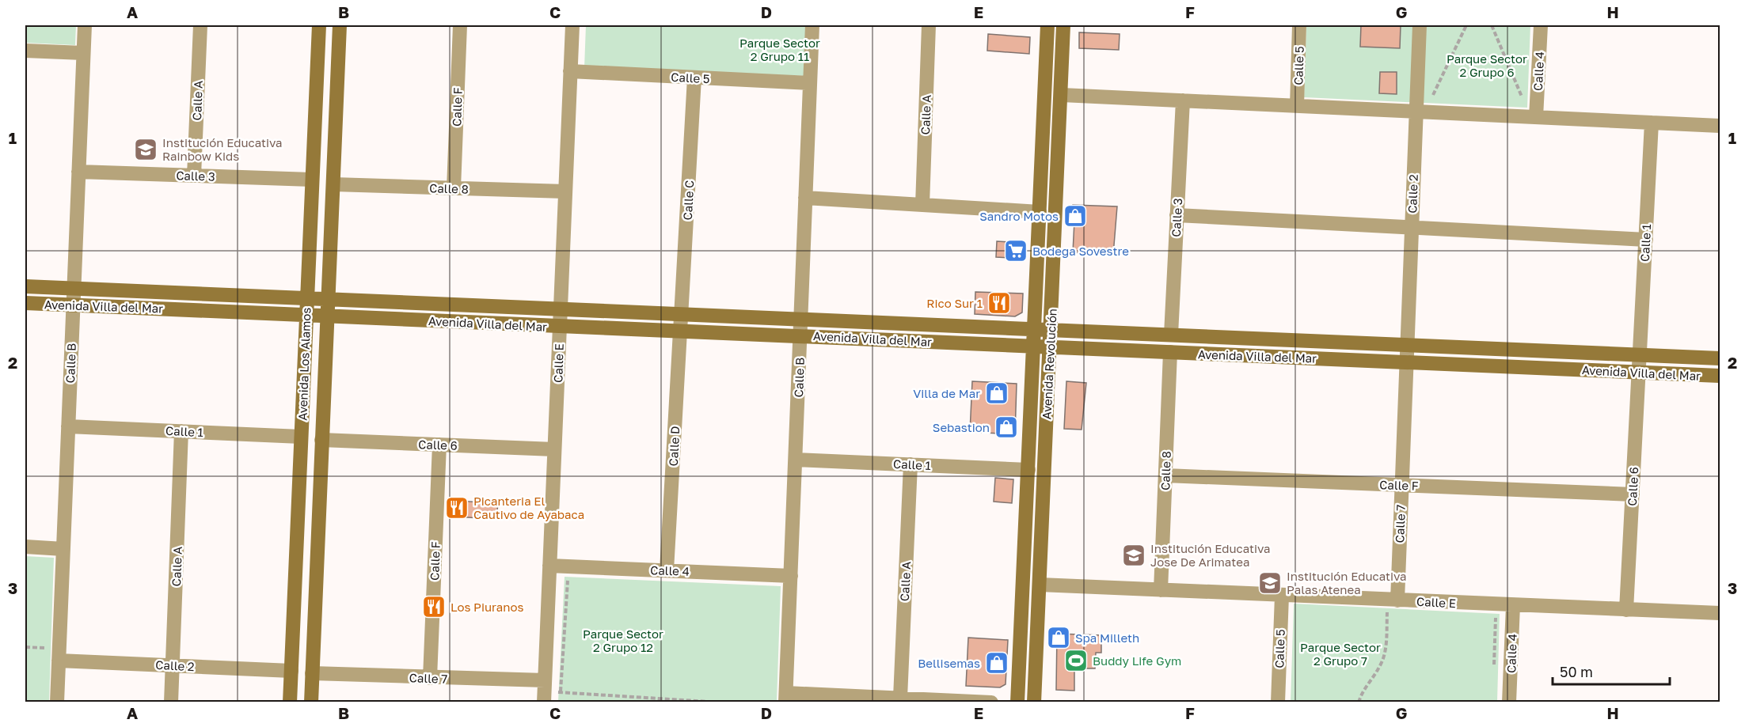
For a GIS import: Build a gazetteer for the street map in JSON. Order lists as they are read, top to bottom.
{
  "streets": {
    "street": [
      "Calle 5",
      "Calle 4",
      "Calle A",
      "Calle F",
      "Calle 3",
      "Calle 8",
      "Calle 2",
      "Calle C",
      "Calle 1",
      "Avenida Villa del Mar",
      "Calle B",
      "Calle E",
      "Avenida Los Alamos",
      "Avenida Revolución",
      "Calle 6",
      "Calle D",
      "Calle 7"
    ]
  },
  "crossings": [
    ["Calle 5", "Calle C"],
    ["Calle 5", "Calle B"],
    ["Calle 5", "Calle E"],
    ["Calle 4", "Calle B"],
    ["Calle 4", "Calle E"],
    ["Calle 4", "Calle D"],
    ["Calle A", "Calle 3"],
    ["Calle A", "Calle 2"],
    ["Calle A", "Calle 1"],
    ["Calle F", "Calle 8"],
    ["Calle F", "Calle 6"],
    ["Calle F", "Calle 7"],
    ["Calle 3", "Avenida Villa del Mar"],
    ["Calle 3", "Calle B"],
    ["Calle 3", "Avenida Los Alamos"],
    ["Calle 8", "Avenida Villa del Mar"],
    ["Calle 8", "Calle E"],
    ["Calle 8", "Avenida Los Alamos"],
    ["Calle 2", "Avenida Villa del Mar"],
    ["Calle 2", "Calle B"],
    ["Calle 2", "Avenida Los Alamos"],
    ["Calle 2", "Calle 7"],
    ["Calle C", "Avenida Villa del Mar"],
    ["Calle C", "Calle D"],
    ["Calle 1", "Avenida Villa del Mar"],
    ["Calle 1", "Calle B"],
    ["Calle 1", "Avenida Los Alamos"],
    ["Calle 1", "Avenida Revolución"],
    ["Calle 1", "Calle 6"],
    ["Avenida Villa del Mar", "Calle B"],
    ["Avenida Villa del Mar", "Calle E"],
    ["Avenida Villa del Mar", "Avenida Los Alamos"],
    ["Avenida Villa del Mar", "Avenida Revolución"],
    ["Avenida Villa del Mar", "Calle 6"],
    ["Avenida Villa del Mar", "Calle D"],
    ["Avenida Villa del Mar", "Calle 7"],
    ["Calle E", "Avenida Revolución"],
    ["Calle E", "Calle 6"],
    ["Calle E", "Calle 7"],
    ["Avenida Los Alamos", "Calle 6"],
    ["Avenida Los Alamos", "Calle 7"]
  ],
  "parks": [
    "Parque Sector 2 Grupo 11",
    "Parque Sector 2 Grupo 6",
    "Parque Sector 2 Grupo 12",
    "Parque Sector 2 Grupo 7"
  ],
  "places": {
    "school or university": ["Institución Educativa Rainbow Kids", "Institución Educativa Jose De Arimatea", "Institución Educativa Palas Atenea"],
    "shop": [
      "Sandro Motos",
      "Villa de Mar",
      "Sebastion",
      "Spa Milleth",
      "Bellisemas"
    ],
    "supermarket": ["Bodega Sovestre"],
    "restaurant": ["Rico Sur 1", "Picanteria El Cautivo de Ayabaca", "Los Piuranos"],
    "sports": ["Buddy Life Gym"]
  },
  "scale_bar": "50 m",
  "grid": {
    "columns": [
      "A",
      "B",
      "C",
      "D",
      "E",
      "F",
      "G",
      "H"
    ],
    "rows": ["1", "2", "3"]
  }
}
